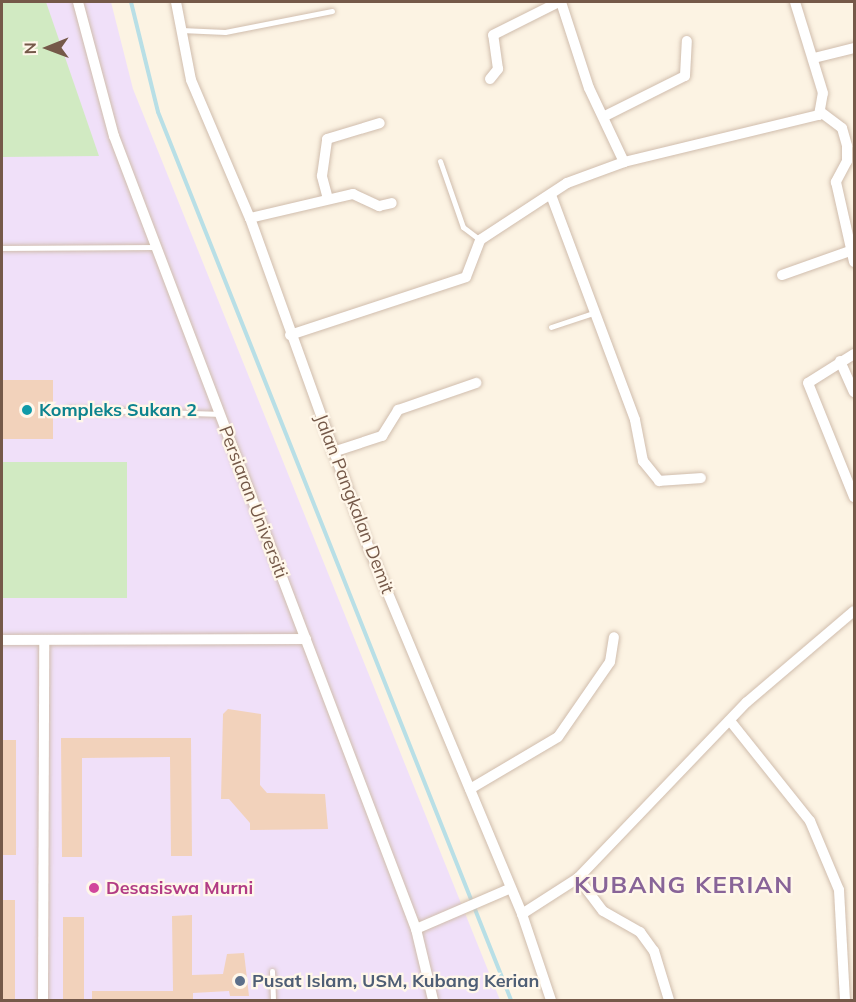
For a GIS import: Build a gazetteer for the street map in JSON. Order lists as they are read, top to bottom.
{
  "streets": {
    "street": ["Persiaran Universiti", "Jalan Pangkalan Demit"]
  },
  "districts": ["KUBANG KERIAN"],
  "places": ["Kompleks Sukan 2", "Desasiswa Murni", "Pusat Islam, USM, Kubang Kerian"],
  "north": "left"
}
